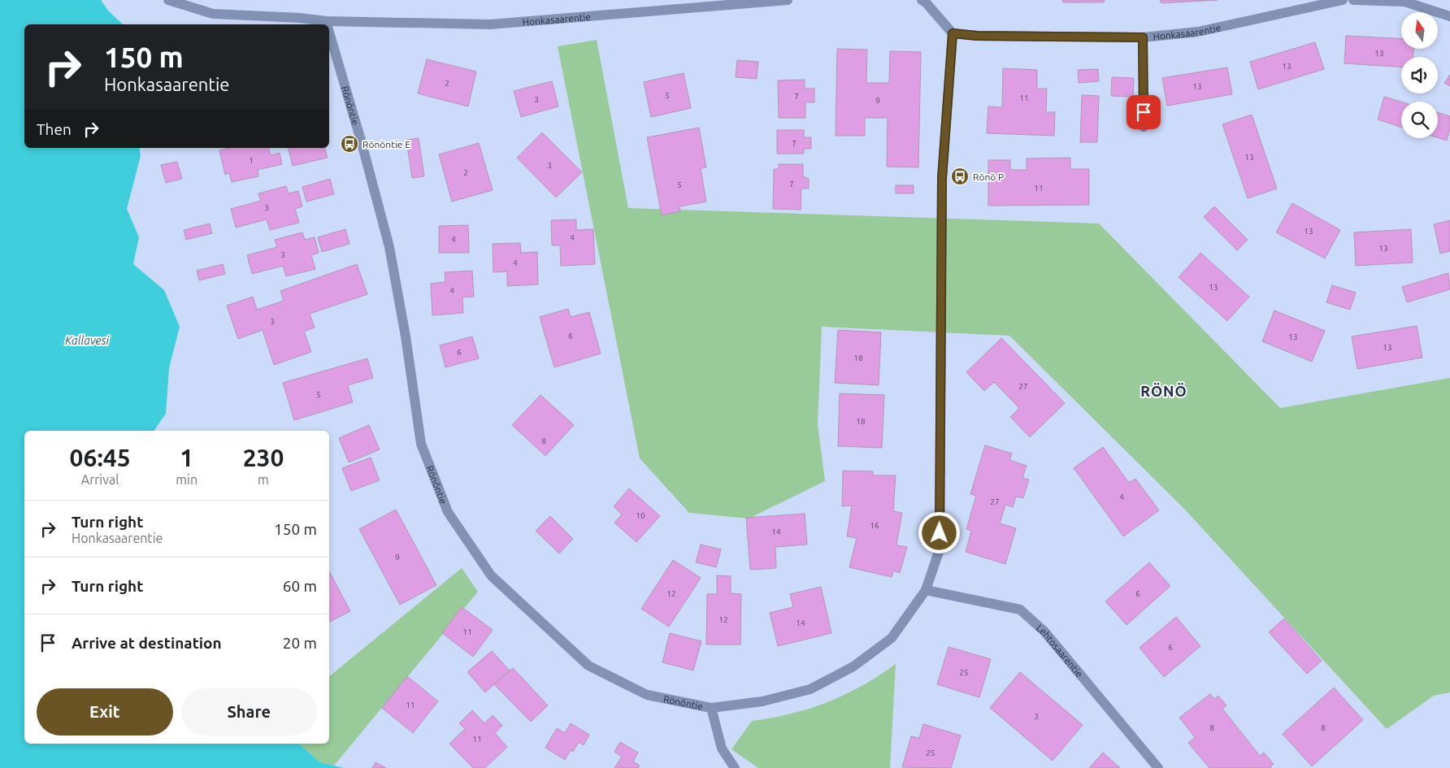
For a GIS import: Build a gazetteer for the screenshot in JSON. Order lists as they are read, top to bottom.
{
  "streets": {
    "street": ["Honkasaarentie", "Rönöntie", "Lehtosaarentie"]
  },
  "crossings": [
    ["Honkasaarentie", "Rönöntie"],
    ["Rönöntie", "Lehtosaarentie"]
  ],
  "districts": ["RÖNÖ"],
  "water": ["Kallavesi"],
  "places": {
    "bus stop": ["Rönöntie E", "Rönö P"]
  },
  "house_numbers": [
    "13",
    "13",
    "2",
    "13",
    "5",
    "7",
    "11",
    "3",
    "9",
    "7",
    "13",
    "1",
    "3",
    "2",
    "7",
    "5",
    "11",
    "3",
    "13",
    "4",
    "4",
    "13",
    "3",
    "4",
    "13",
    "4",
    "3",
    "6",
    "13",
    "13",
    "6",
    "18",
    "27",
    "5",
    "18",
    "8",
    "4",
    "27",
    "10",
    "16",
    "14",
    "9",
    "12",
    "6",
    "12",
    "14",
    "11",
    "6",
    "25",
    "11",
    "3",
    "8",
    "8",
    "11",
    "25"
  ],
  "north": "top",
  "page": {
    "turn": ["150 m", "Honkasaarentie"],
    "then": "Then",
    "eta": [
      "06:45",
      "Arrival",
      "1",
      "min",
      "230",
      "m"
    ],
    "list": [
      {
        "name": "Turn right",
        "note": "Honkasaarentie",
        "value": "150 m"
      },
      {
        "name": "Turn right",
        "value": "60 m"
      },
      {
        "name": "Arrive at destination",
        "value": "20 m"
      }
    ],
    "buttons": ["Exit", "Share"]
  }
}
